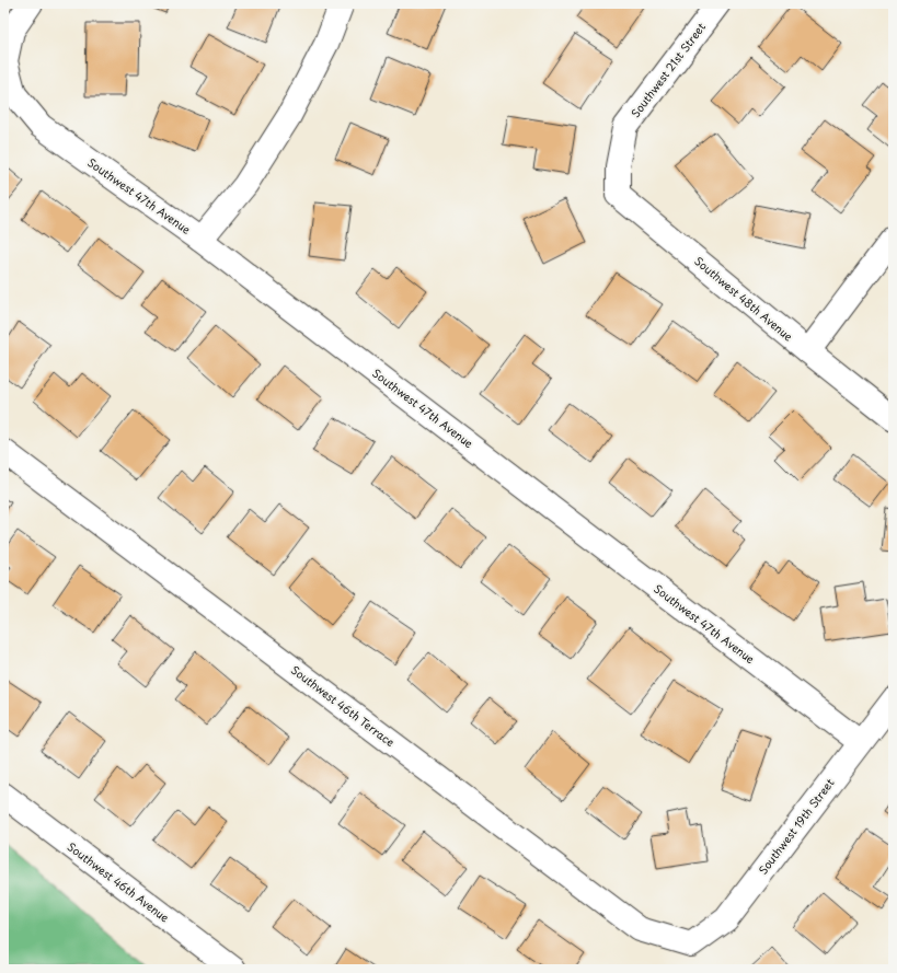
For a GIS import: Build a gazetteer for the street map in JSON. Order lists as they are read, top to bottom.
{
  "streets": {
    "street": [
      "Southwest 21st Street",
      "Southwest 47th Avenue",
      "Southwest 48th Avenue",
      "Southwest 46th Terrace",
      "Southwest 19th Street",
      "Southwest 46th Avenue"
    ]
  },
  "crossings": [
    ["Southwest 21st Street", "Southwest 48th Avenue"],
    ["Southwest 47th Avenue", "Southwest 19th Street"],
    ["Southwest 46th Terrace", "Southwest 19th Street"]
  ]
}
